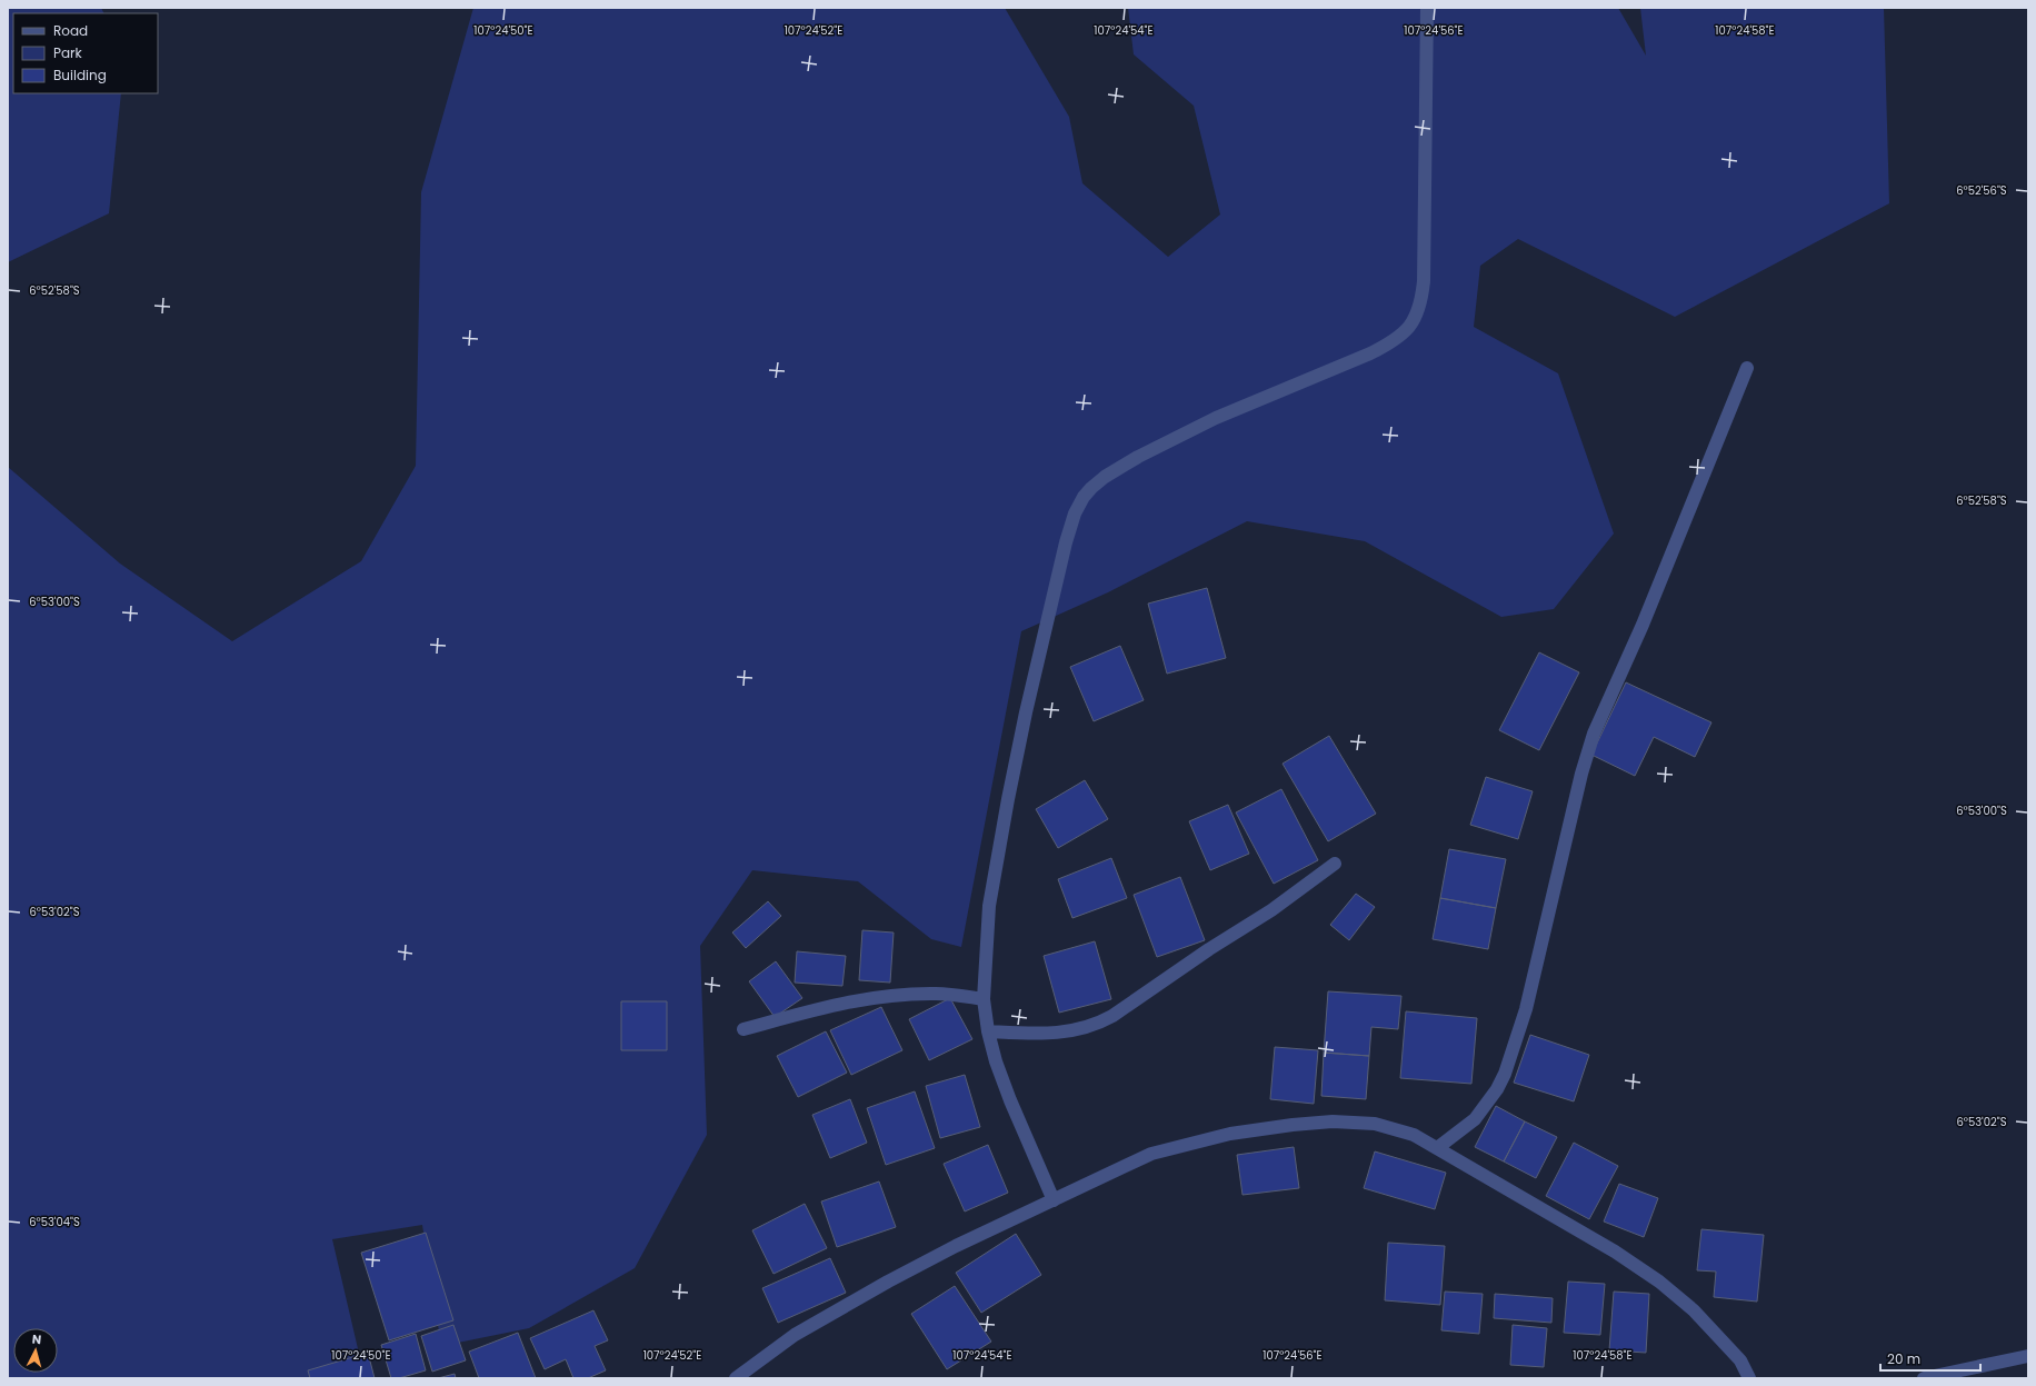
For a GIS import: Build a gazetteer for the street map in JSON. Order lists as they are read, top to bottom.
{
  "legend": ["Road", "Park", "Building"],
  "scale_bar": "20 m",
  "north": "top",
  "coordinates": [
    "107°24'50\"E",
    "107°24'52\"E",
    "107°24'54\"E",
    "107°24'56\"E",
    "107°24'58\"E",
    "6°52'56\"S",
    "6°52'58\"S",
    "6°53'00\"S",
    "6°53'02\"S",
    "6°53'04\"S"
  ]
}
